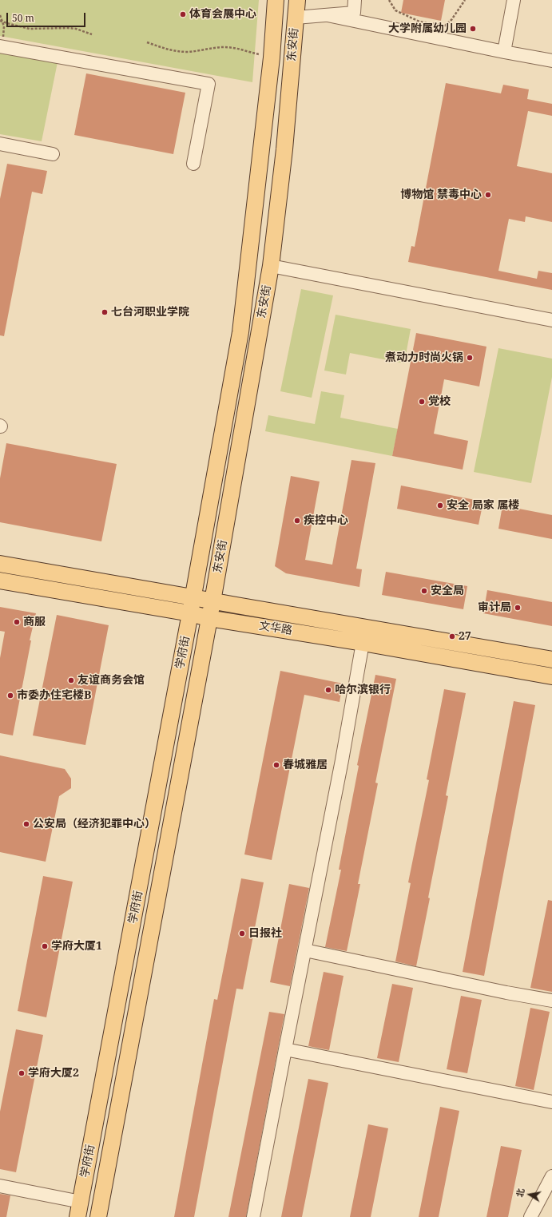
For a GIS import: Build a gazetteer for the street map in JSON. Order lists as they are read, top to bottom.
{
  "streets": {
    "main road": ["东安街", "文华路", "学府街"]
  },
  "crossings": [
    ["东安街", "文华路"],
    ["东安街", "学府街"],
    ["文华路", "学府街"]
  ],
  "places": [
    "体育会展中心",
    "大学附属幼儿园",
    "博物馆 禁毒中心",
    "七台河职业学院",
    "煮动力时尚火锅",
    "党校",
    "安全 局家 属楼",
    "疾控中心",
    "安全局",
    "审计局",
    "商服",
    "27",
    "友谊商务会馆",
    "哈尔滨银行",
    "市委办住宅楼B",
    "春城雅居",
    "公安局（经济犯罪中心）",
    "日报社",
    "学府大厦1",
    "学府大厦2"
  ],
  "scale_bar": "50 m",
  "north": "left"
}
